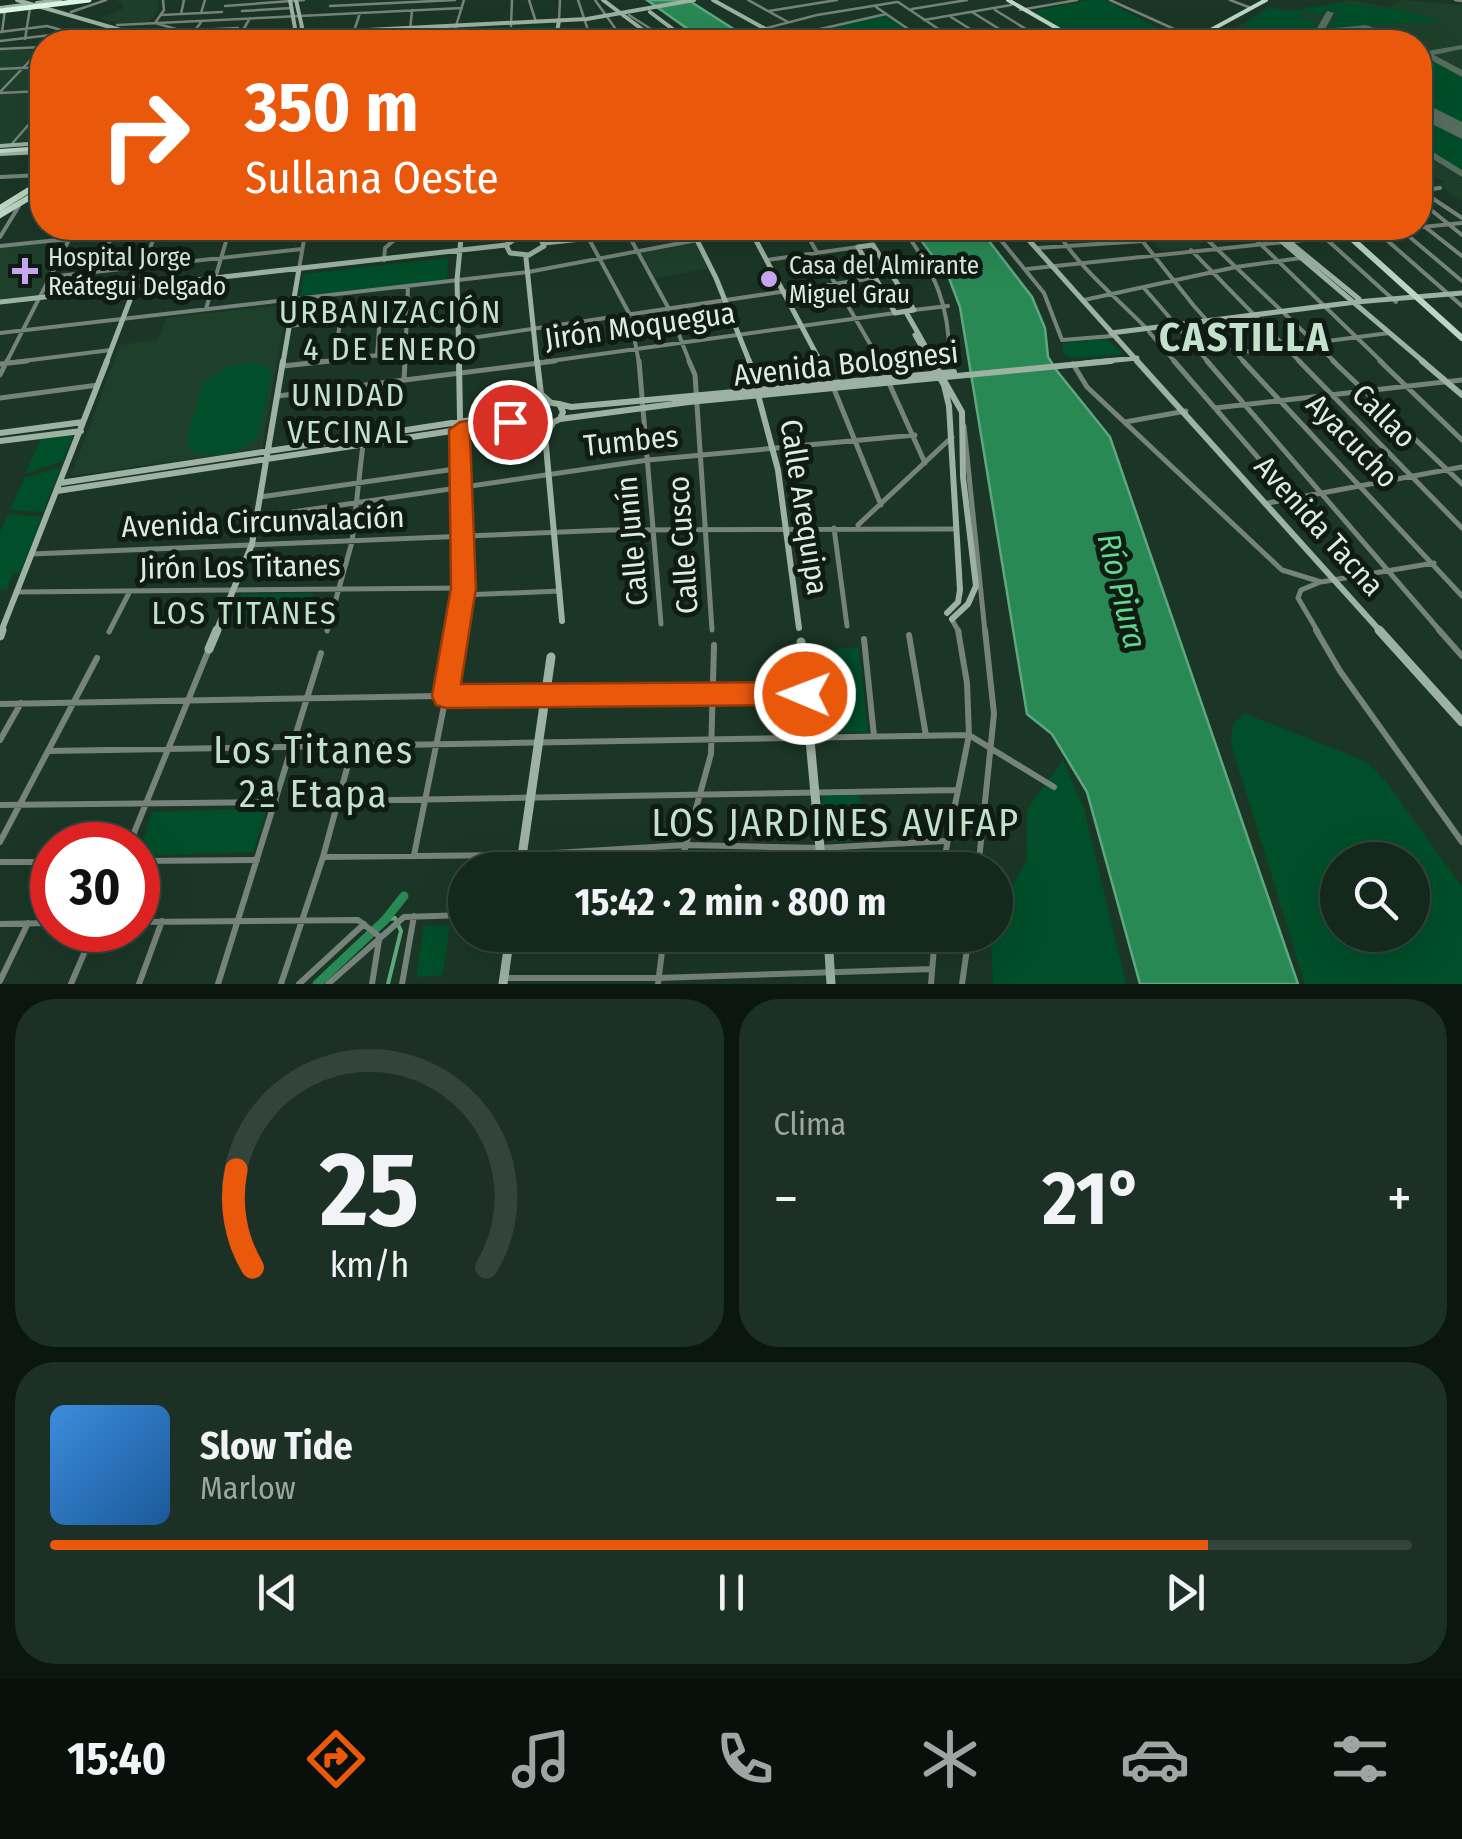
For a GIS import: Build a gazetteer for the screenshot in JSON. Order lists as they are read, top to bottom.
{
  "streets": {
    "main road": ["Avenida Bolognesi", "Calle Arequipa", "Avenida Tacna"],
    "street": [
      "Jirón Moquegua",
      "Callao",
      "Tumbes",
      "Ayacucho",
      "Avenida Circunvalación",
      "Calle Junín",
      "Calle Cusco",
      "Jirón Los Titanes"
    ]
  },
  "crossings": [
    ["Jirón Moquegua", "Calle Arequipa"],
    ["Jirón Moquegua", "Calle Junín"],
    ["Jirón Moquegua", "Calle Cusco"],
    ["Avenida Bolognesi", "Calle Arequipa"],
    ["Avenida Bolognesi", "Avenida Tacna"],
    ["Avenida Bolognesi", "Calle Junín"],
    ["Avenida Bolognesi", "Calle Cusco"],
    ["Tumbes", "Calle Arequipa"],
    ["Tumbes", "Calle Junín"],
    ["Tumbes", "Calle Cusco"],
    ["Calle Arequipa", "Avenida Circunvalación"],
    ["Avenida Circunvalación", "Calle Junín"],
    ["Avenida Circunvalación", "Calle Cusco"]
  ],
  "districts": [
    "URBANIZACIÓN 4 DE ENERO",
    "CASTILLA",
    "UNIDAD VECINAL",
    "LOS TITANES",
    "Los Titanes 2ª Etapa",
    "LOS JARDINES AVIFAP"
  ],
  "water": ["Río Piura"],
  "places": {
    "health": ["Hospital Jorge Reátegui Delgado"],
    "other": ["Casa del Almirante Miguel Grau"]
  },
  "page": {
    "turn": ["350 m", "Sullana Oeste"],
    "limit": "30",
    "trip": "15:42 · 2 min · 800 m",
    "tile": "Clima",
    "heat": ["−", "21°", "+"],
    "song": ["Slow Tide", "Marlow"],
    "tabs": "15:40",
    "gauge": ["25", "km/h"]
  }
}
